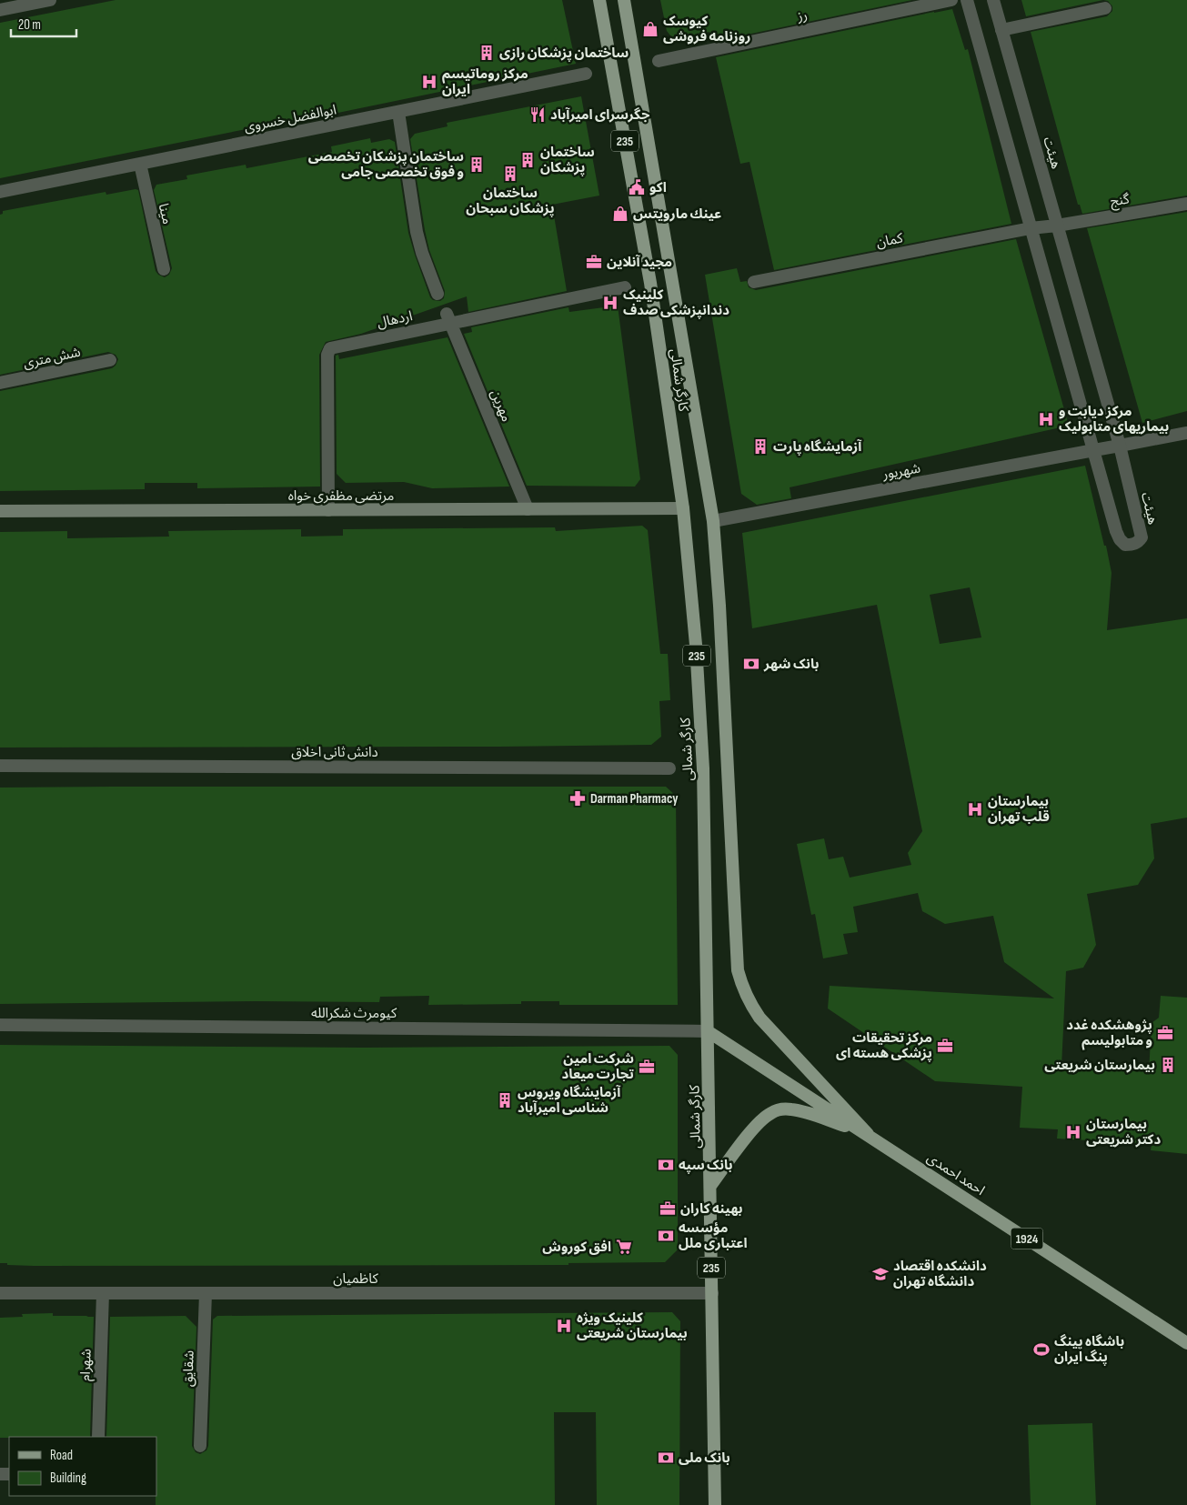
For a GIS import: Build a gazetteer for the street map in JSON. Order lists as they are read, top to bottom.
{
  "streets": {
    "main road": [
      "235",
      "کارگر شمالی",
      "مرتضی مظفری خواه",
      "احمد احمدی",
      "1924"
    ],
    "street": [
      "رز",
      "ابوالفضل خسروی",
      "هیئت",
      "گنج",
      "مینا",
      "کمان",
      "اردهال",
      "شش متری",
      "مهرین",
      "شهریور",
      "دانش ثانی اخلاق",
      "کیومرث شکرالله",
      "کاظمیان",
      "شهرام",
      "شقایق"
    ]
  },
  "crossings": [
    ["ابوالفضل خسروی", "مینا"],
    ["هیئت", "گنج"],
    ["هیئت", "کمان"],
    ["هیئت", "شهریور"],
    ["گنج", "کمان"],
    ["اردهال", "مهرین"],
    ["اردهال", "مرتضی مظفری خواه"],
    ["کارگر شمالی", "شهریور"],
    ["کارگر شمالی", "مرتضی مظفری خواه"],
    ["کارگر شمالی", "کیومرث شکرالله"],
    ["کارگر شمالی", "احمد احمدی"],
    ["کارگر شمالی", "کاظمیان"],
    ["مهرین", "مرتضی مظفری خواه"],
    ["کیومرث شکرالله", "احمد احمدی"],
    ["کاظمیان", "شهرام"],
    ["کاظمیان", "شقایق"]
  ],
  "places": {
    "shop": ["کیوسک روزنامه فروشی", "عينك مارويتس"],
    "building": [
      "ساختمان پزشکان رازی",
      "ساختمان پزشکان",
      "ساختمان پزشکان تخصصی و فوق تخصصی جامی",
      "ساختمان پزشکان سبحان",
      "آزمایشگاه پارت",
      "بیمارستان شریعتی",
      "آزمایشگاه ویروس شناسی امیرآباد"
    ],
    "hospital": [
      "مرکز روماتیسم ایران",
      "کلینیک دندانپزشکی صدف",
      "مرکز دیابت و بیماریهای متابولیک",
      "بیمارستان قلب تهران",
      "بیمارستان دکتر شریعتی",
      "کلینیک ویژه بیمارستان شریعتی"
    ],
    "restaurant": ["جگرسرای امیرآباد"],
    "public building": ["اکو"],
    "office": [
      "مجید آنلاین",
      "پژوهشکده غدد و متابولیسم",
      "مرکز تحقیقات پزشکی هسته ای",
      "شرکت امین تجارت میعاد",
      "بهینه کاران"
    ],
    "bank": [
      "بانک شهر",
      "بانک سپه",
      "مؤسسه اعتباری ملل",
      "بانک ملی"
    ],
    "pharmacy": ["Darman Pharmacy"],
    "supermarket": ["افق کوروش"],
    "school or university": ["دانشکده اقتصاد دانشگاه تهران"],
    "sports": ["باشگاه پینگ پنگ ایران"]
  },
  "legend": ["Road", "Building"],
  "scale_bar": "20 m"
}
